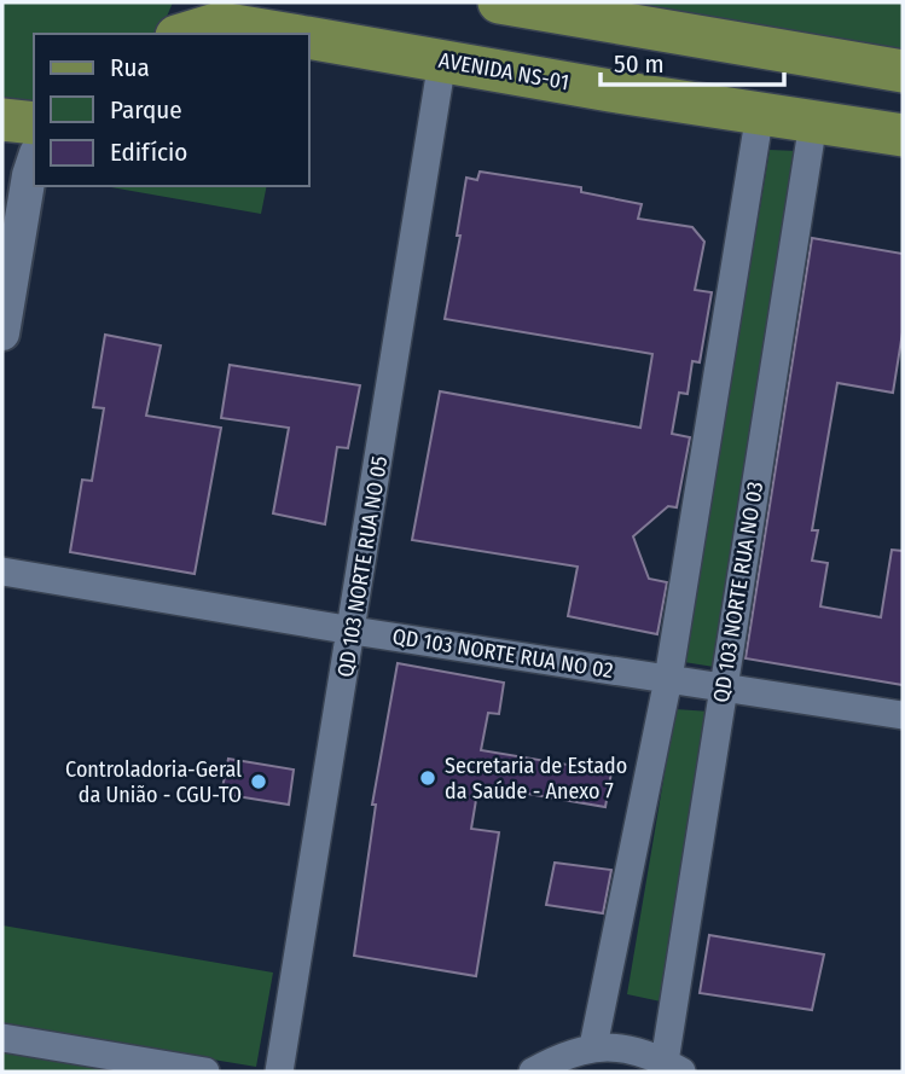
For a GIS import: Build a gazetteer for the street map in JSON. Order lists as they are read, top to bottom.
{
  "streets": {
    "main road": ["AVENIDA NS-01"],
    "street": ["QD 103 NORTE RUA NO 05", "QD 103 NORTE RUA NO 03", "QD 103 NORTE RUA NO 02"]
  },
  "crossings": [
    ["AVENIDA NS-01", "QD 103 NORTE RUA NO 05"],
    ["AVENIDA NS-01", "QD 103 NORTE RUA NO 03"],
    ["QD 103 NORTE RUA NO 05", "QD 103 NORTE RUA NO 02"],
    ["QD 103 NORTE RUA NO 03", "QD 103 NORTE RUA NO 02"]
  ],
  "places": ["Secretaria de Estado da Saúde - Anexo 7", "Controladoria-Geral da União - CGU-TO"],
  "legend": ["Rua", "Parque", "Edifício"],
  "scale_bar": "50 m"
}
